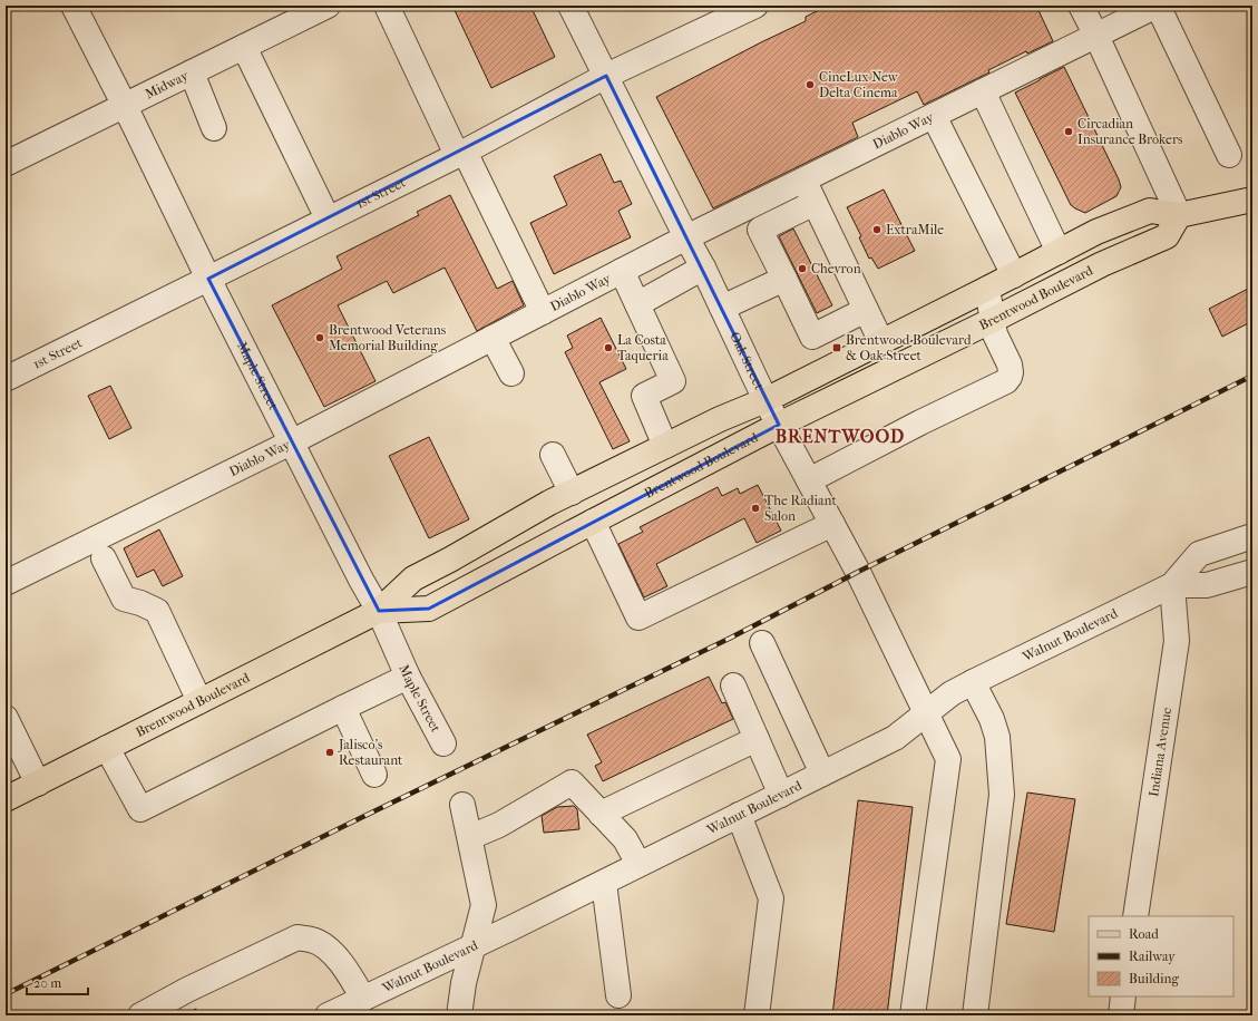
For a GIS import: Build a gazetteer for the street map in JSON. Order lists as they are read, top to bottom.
{
  "streets": {
    "main road": ["Brentwood Boulevard"],
    "street": [
      "Midway",
      "Diablo Way",
      "1st Street",
      "Oak Street",
      "Maple Street",
      "Walnut Boulevard",
      "Indiana Avenue"
    ]
  },
  "crossings": [
    ["Midway", "Maple Street"],
    ["Diablo Way", "Oak Street"],
    ["Diablo Way", "Maple Street"],
    ["1st Street", "Oak Street"],
    ["1st Street", "Maple Street"],
    ["Brentwood Boulevard", "Oak Street"],
    ["Brentwood Boulevard", "Maple Street"],
    ["Oak Street", "Walnut Boulevard"],
    ["Walnut Boulevard", "Indiana Avenue"]
  ],
  "districts": ["BRENTWOOD"],
  "places": {
    "other": [
      "CineLux New Delta Cinema",
      "Circadian Insurance Brokers",
      "ExtraMile",
      "Chevron",
      "Brentwood Veterans Memorial Building",
      "La Costa Taqueria",
      "The Radiant Salon",
      "Jalisco's Restaurant"
    ],
    "transit": ["Brentwood Boulevard & Oak Street"]
  },
  "legend": ["Road", "Railway", "Building"],
  "scale_bar": "20 m"
}
